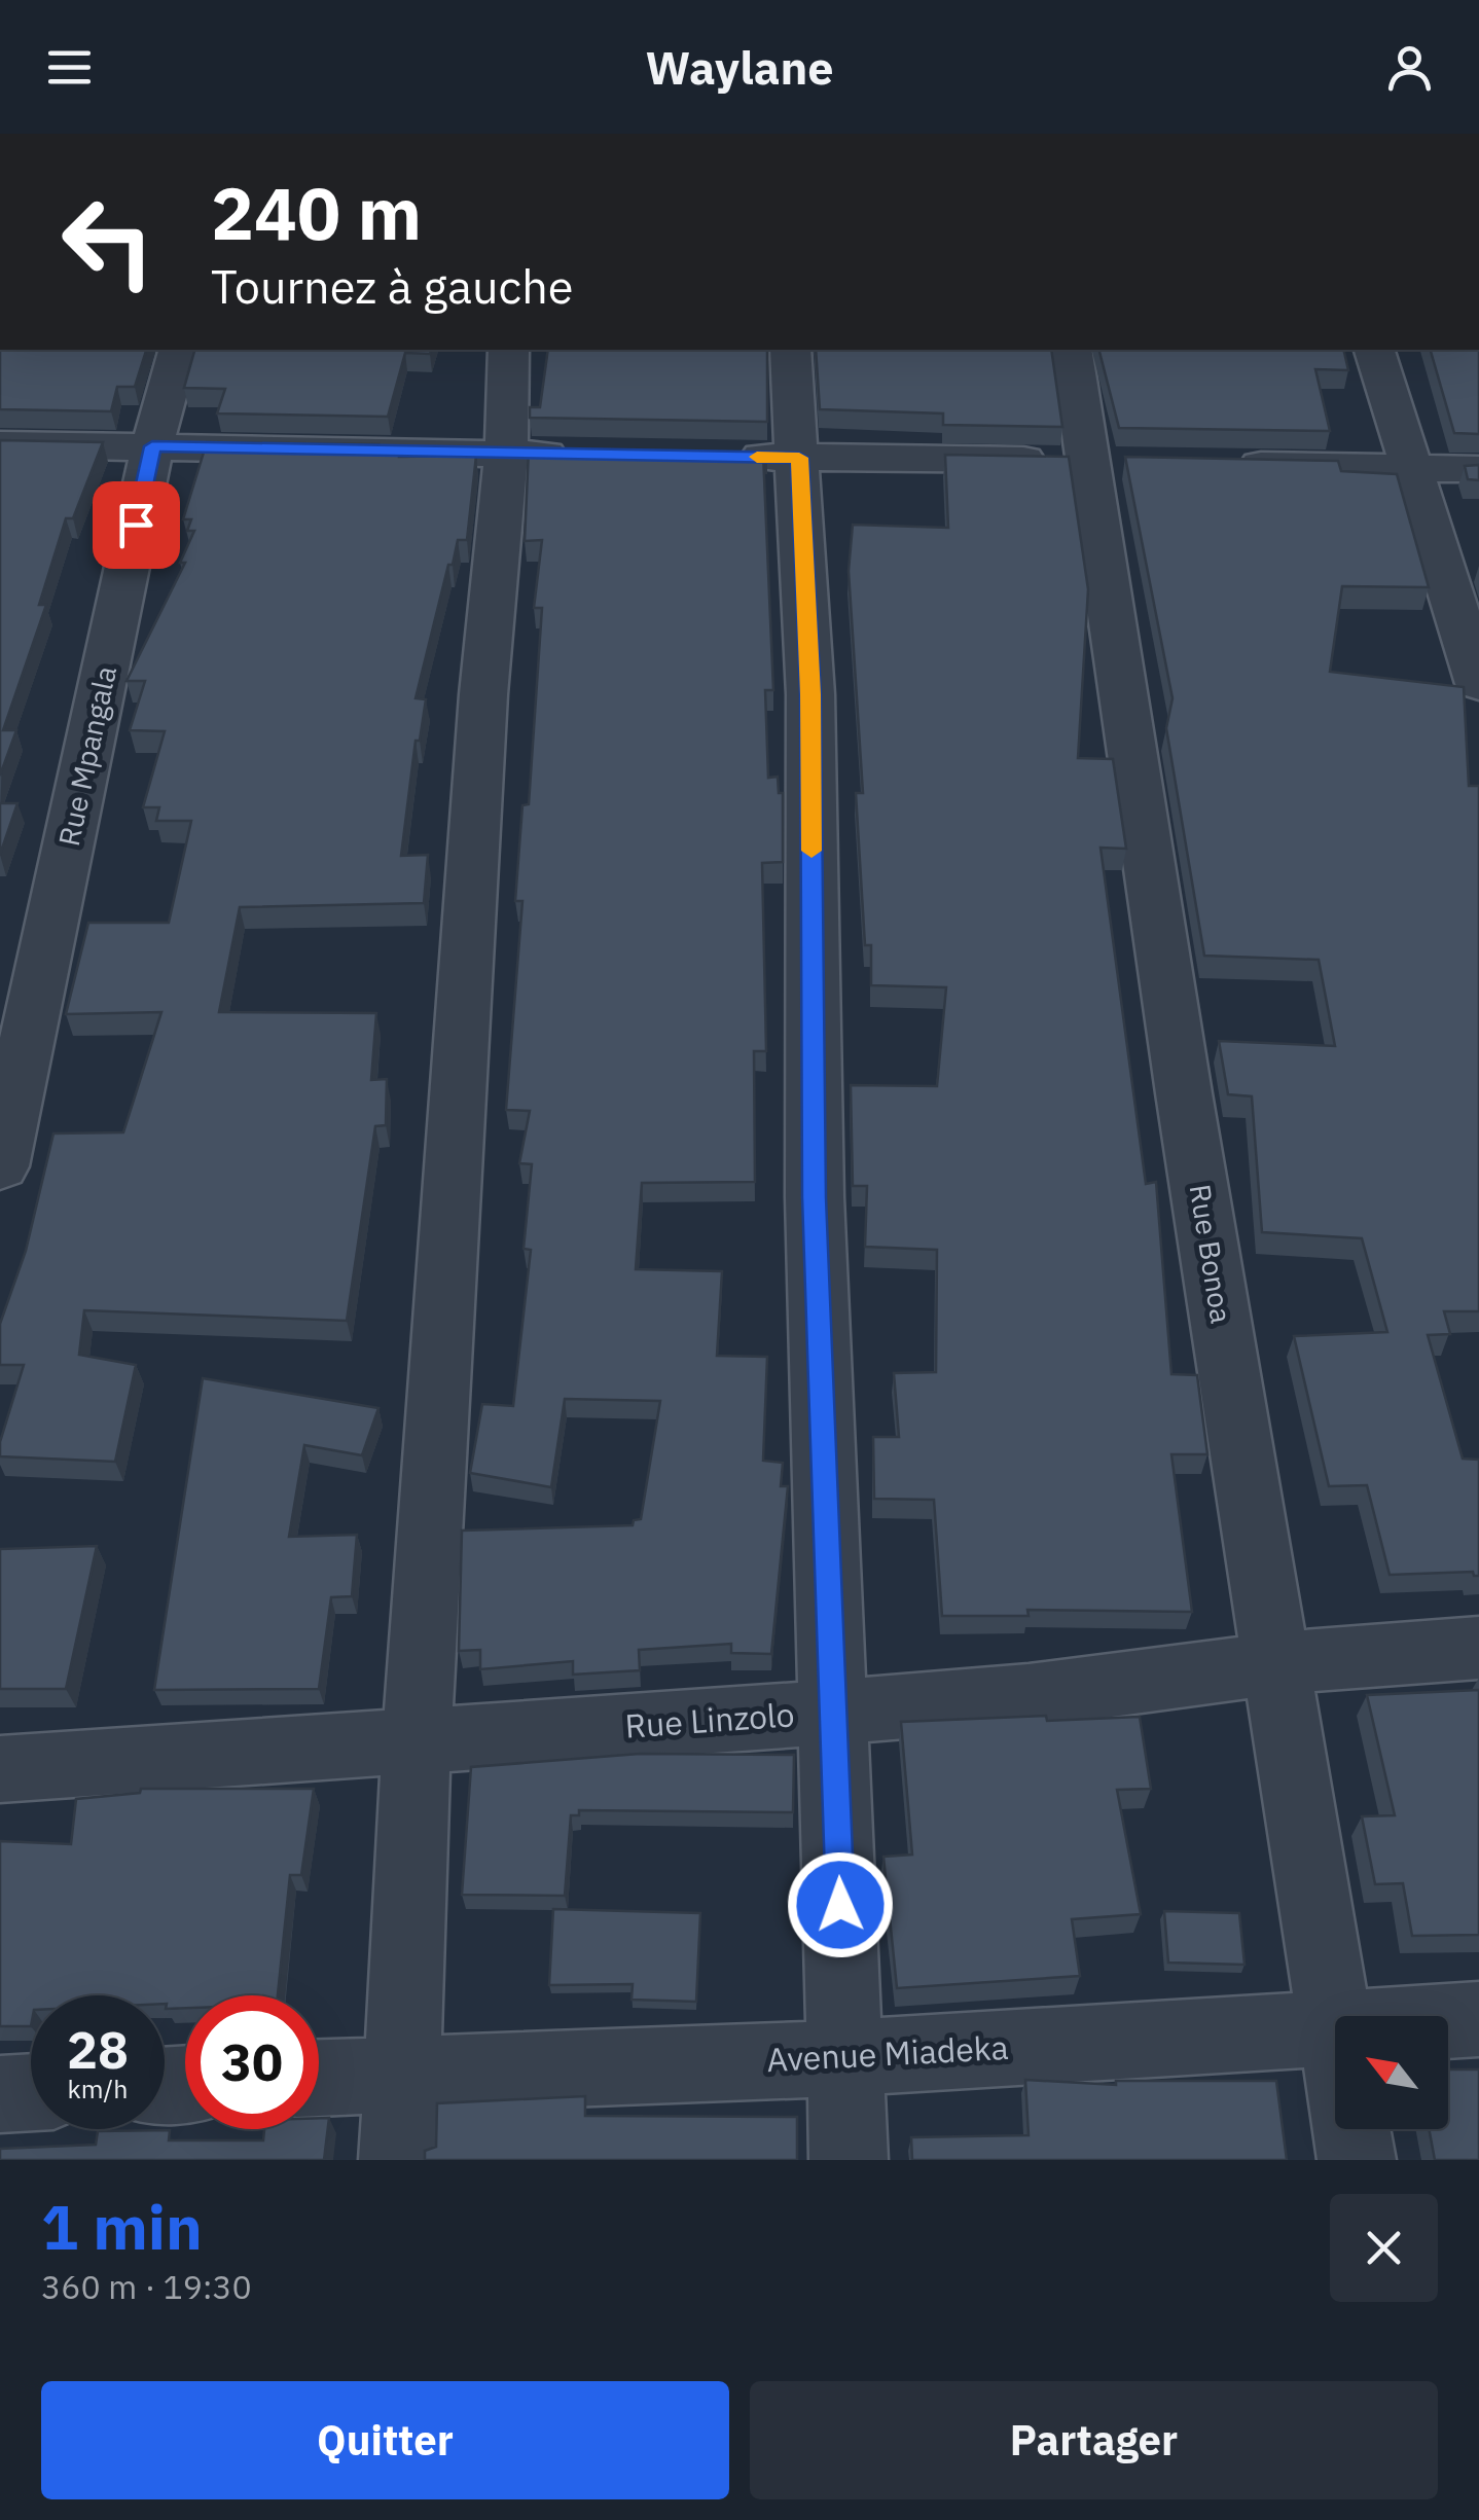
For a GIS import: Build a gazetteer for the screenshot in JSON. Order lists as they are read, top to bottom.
{
  "streets": {
    "street": [
      "Rue Mpangala",
      "Rue Bonoa",
      "Rue Linzolo",
      "Avenue Miadeka"
    ]
  },
  "crossings": [
    ["Rue Bonoa", "Rue Linzolo"]
  ],
  "north": "top left",
  "page": {
    "header": "Waylane",
    "turn": ["240 m", "Tournez à gauche"],
    "speed": "28 km/h",
    "limit": "30",
    "heading": ["1 min", "360 m · 19:30"],
    "buttons": ["Quitter", "Partager"]
  }
}
